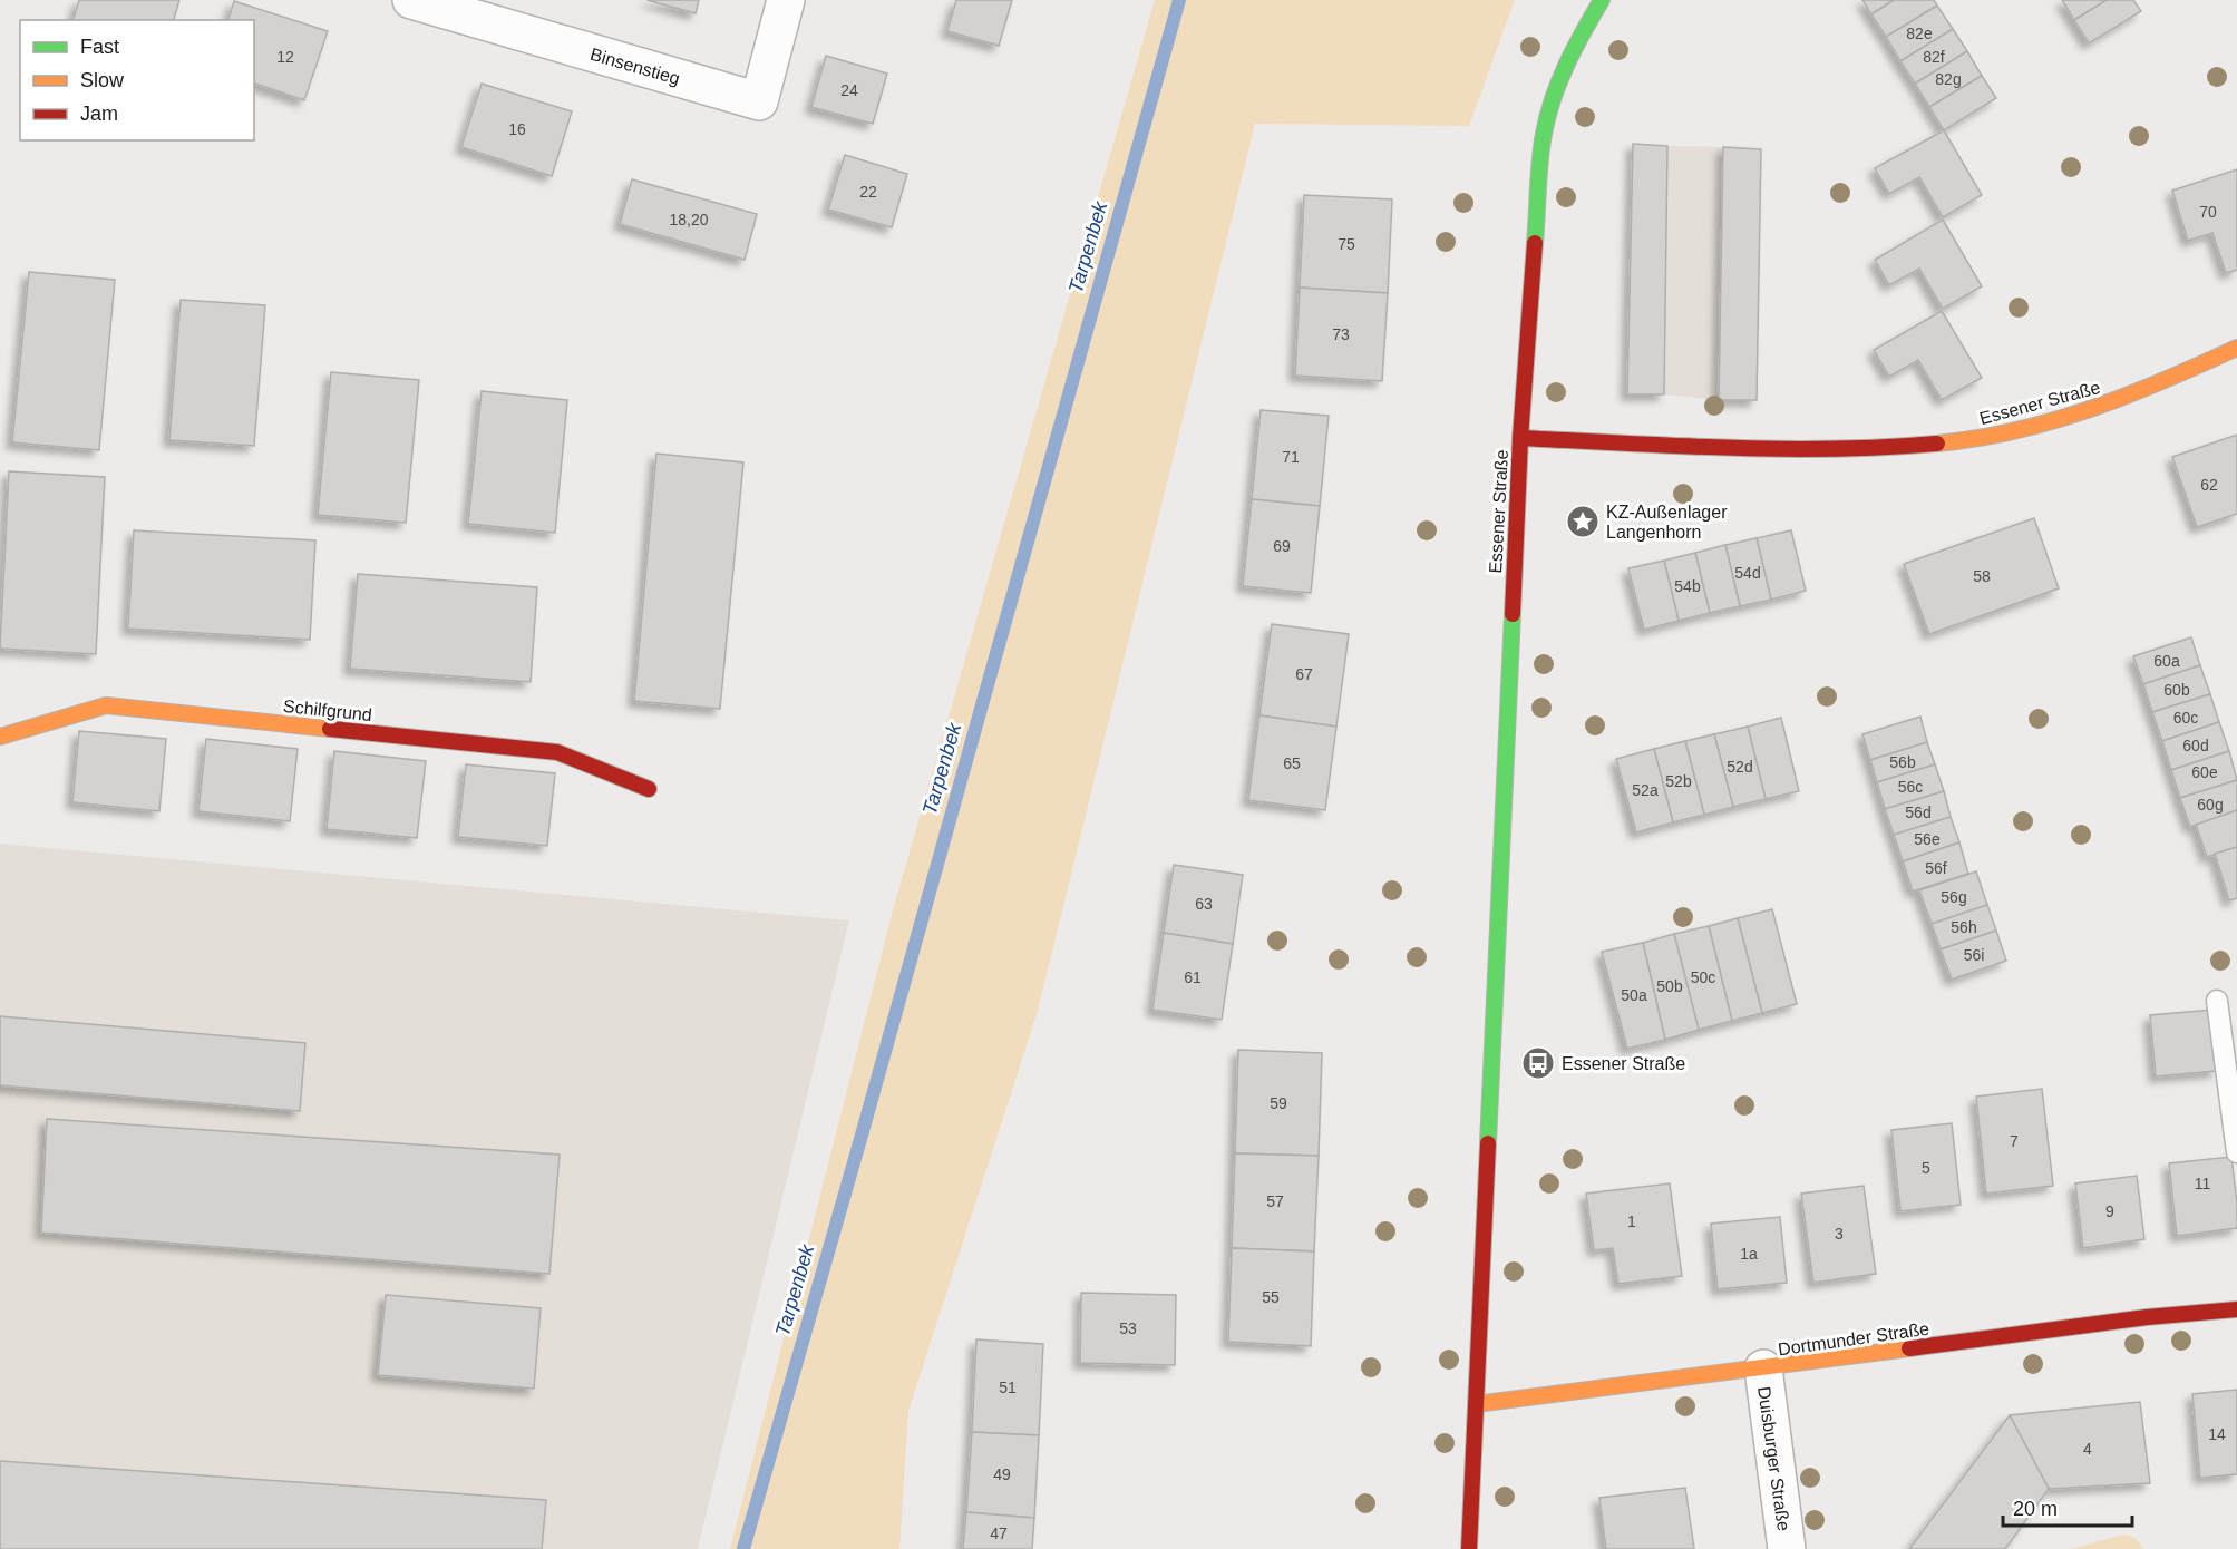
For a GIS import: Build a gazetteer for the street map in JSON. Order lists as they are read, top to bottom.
{
  "streets": {
    "street": [
      "Binsenstieg",
      "Essener Straße",
      "Schilfgrund",
      "Dortmunder Straße",
      "Duisburger Straße"
    ]
  },
  "crossings": [
    ["Essener Straße", "Dortmunder Straße"],
    ["Dortmunder Straße", "Duisburger Straße"]
  ],
  "water": ["Tarpenbek"],
  "places": {
    "place": ["KZ-Außenlager Langenhorn"],
    "bus stop": ["Essener Straße"]
  },
  "house_numbers": [
    "82e",
    "12",
    "82f",
    "82g",
    "24",
    "16",
    "22",
    "70",
    "18,20",
    "75",
    "73",
    "71",
    "62",
    "69",
    "54d",
    "58",
    "54b",
    "60a",
    "67",
    "60b",
    "60c",
    "60d",
    "56b",
    "65",
    "52d",
    "60e",
    "52b",
    "56c",
    "52a",
    "60g",
    "56d",
    "56e",
    "56f",
    "56g",
    "63",
    "56h",
    "56i",
    "61",
    "50c",
    "50b",
    "50a",
    "59",
    "7",
    "5",
    "11",
    "57",
    "9",
    "1",
    "3",
    "1a",
    "55",
    "53",
    "51",
    "14",
    "4",
    "49",
    "47"
  ],
  "legend": ["Fast", "Slow", "Jam"],
  "scale_bar": "20 m"
}
